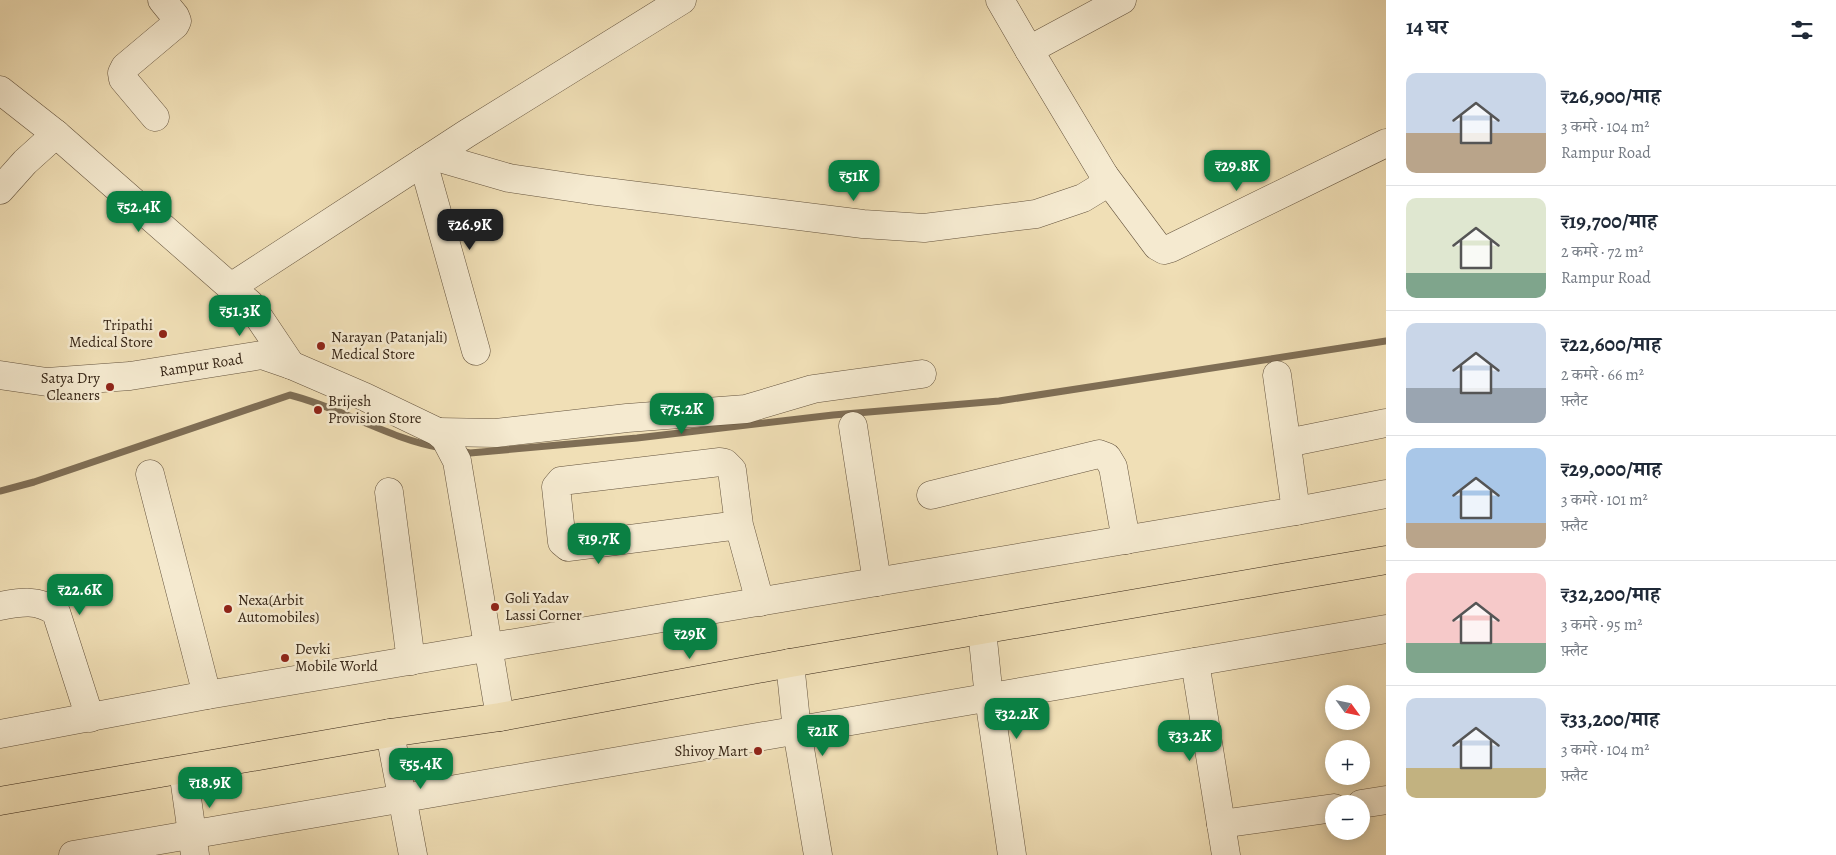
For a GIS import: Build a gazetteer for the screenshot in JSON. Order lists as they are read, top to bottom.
{
  "streets": {
    "street": ["Rampur Road"]
  },
  "places": [
    "Tripathi Medical Store",
    "Narayan (Patanjali) Medical Store",
    "Satya Dry Cleaners",
    "Brijesh Provision Store",
    "Goli Yadav Lassi Corner",
    "Nexa(Arbit Automobiles)",
    "Devki Mobile World",
    "Shivoy Mart"
  ],
  "north": "bottom right",
  "page": {
    "heading": "14 घर",
    "list": [
      {
        "name": "₹26,900/माह",
        "note": "3 कमरे · 104 m² · Rampur Road"
      },
      {
        "name": "₹19,700/माह",
        "note": "2 कमरे · 72 m² · Rampur Road"
      },
      {
        "name": "₹22,600/माह",
        "note": "2 कमरे · 66 m² · फ़्लैट"
      },
      {
        "name": "₹29,000/माह",
        "note": "3 कमरे · 101 m² · फ़्लैट"
      },
      {
        "name": "₹32,200/माह",
        "note": "3 कमरे · 95 m² · फ़्लैट"
      },
      {
        "name": "₹33,200/माह",
        "note": "3 कमरे · 104 m² · फ़्लैट"
      }
    ],
    "price": [
      "₹29.8K",
      "₹51K",
      "₹52.4K",
      "₹26.9K",
      "₹51.3K",
      "₹75.2K",
      "₹19.7K",
      "₹22.6K",
      "₹29K",
      "₹32.2K",
      "₹21K",
      "₹33.2K",
      "₹55.4K",
      "₹18.9K"
    ],
    "map_buttons": ["+", "−"]
  }
}
